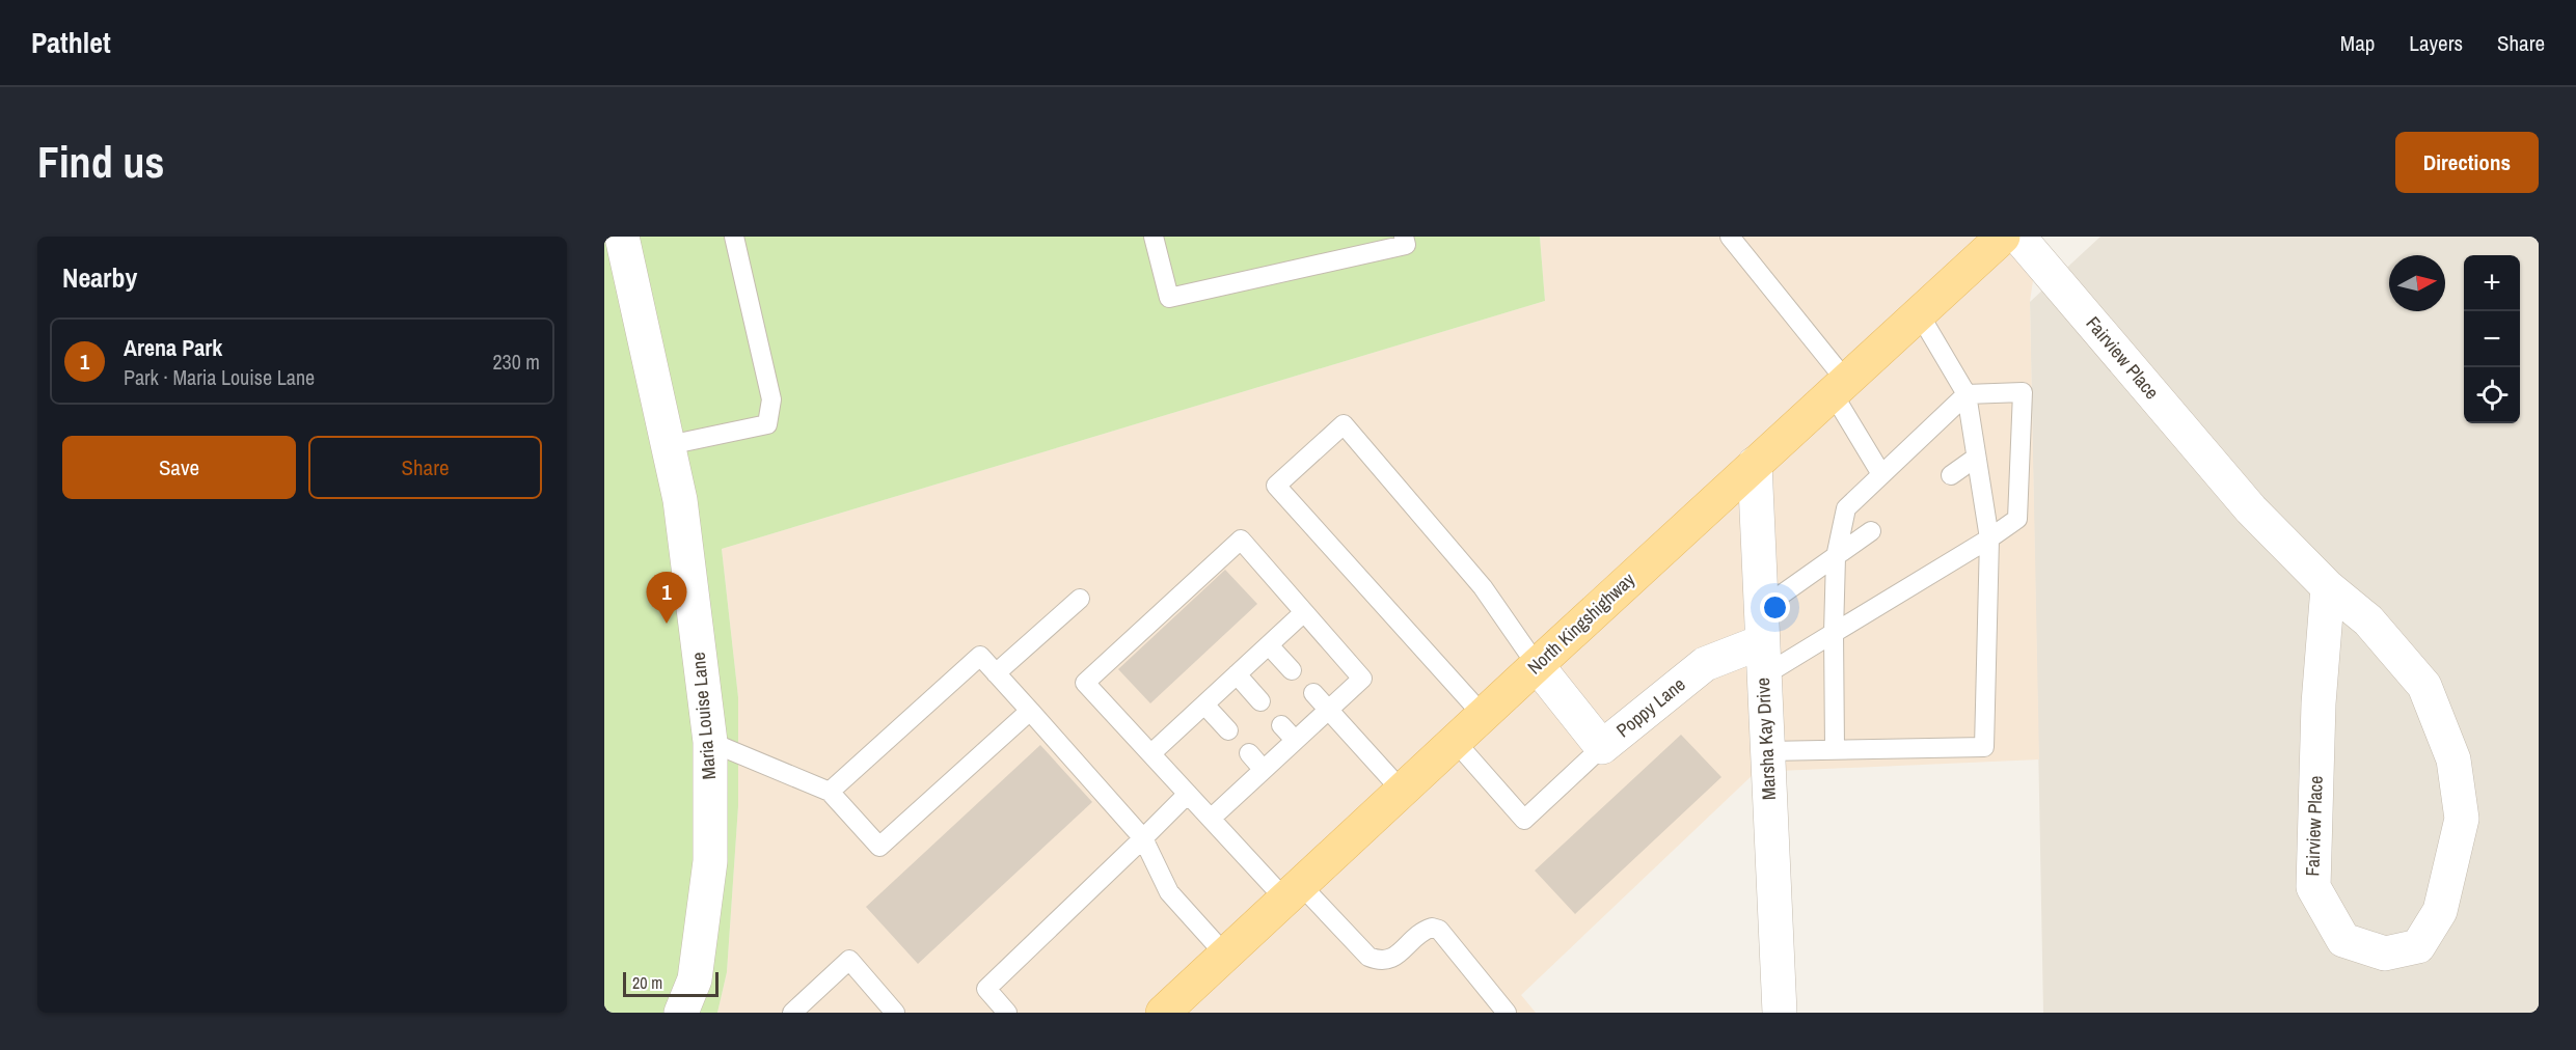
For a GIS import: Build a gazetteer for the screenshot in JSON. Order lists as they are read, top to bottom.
{
  "streets": {
    "main road": ["North Kingshighway"],
    "street": [
      "Fairview Place",
      "Poppy Lane",
      "Maria Louise Lane",
      "Marsha Kay Drive"
    ]
  },
  "crossings": [
    ["North Kingshighway", "Poppy Lane"],
    ["North Kingshighway", "Marsha Kay Drive"],
    ["Poppy Lane", "Marsha Kay Drive"]
  ],
  "scale_bar": "20 m",
  "north": "right",
  "page": {
    "header": "Pathlet",
    "nav": ["Map", "Layers", "Share"],
    "buttons": [
      "Directions",
      ["Save", "Share"]
    ],
    "title": "Find us",
    "heading": "Nearby",
    "map_buttons": ["+", "−"],
    "list": [
      {
        "mark": "1",
        "name": "Arena Park",
        "note": "Park · Maria Louise Lane",
        "value": "230 m"
      }
    ],
    "pins": "1",
    "scale": "20 m"
  }
}
